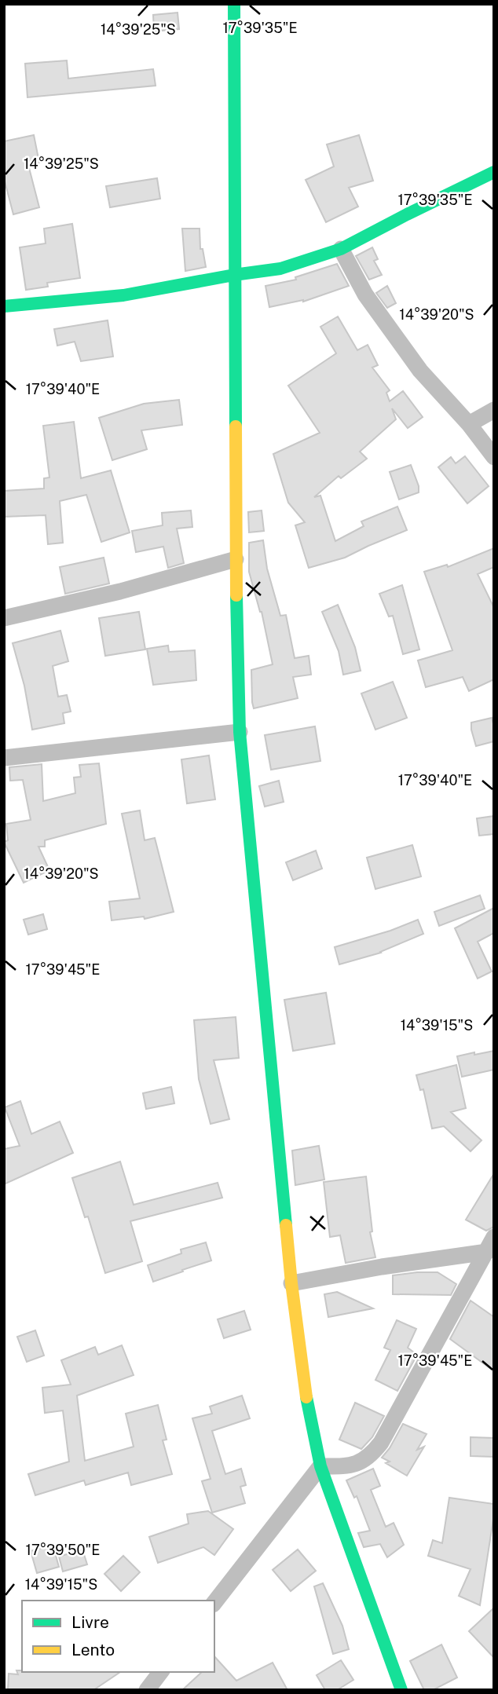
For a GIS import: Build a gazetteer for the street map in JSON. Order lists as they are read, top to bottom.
{
  "legend": ["Livre", "Lento"],
  "coordinates": [
    "17°39'35\"E",
    "14°39'25\"S",
    "14°39'20\"S",
    "17°39'40\"E",
    "17°39'45\"E",
    "14°39'15\"S",
    "17°39'50\"E"
  ]
}
